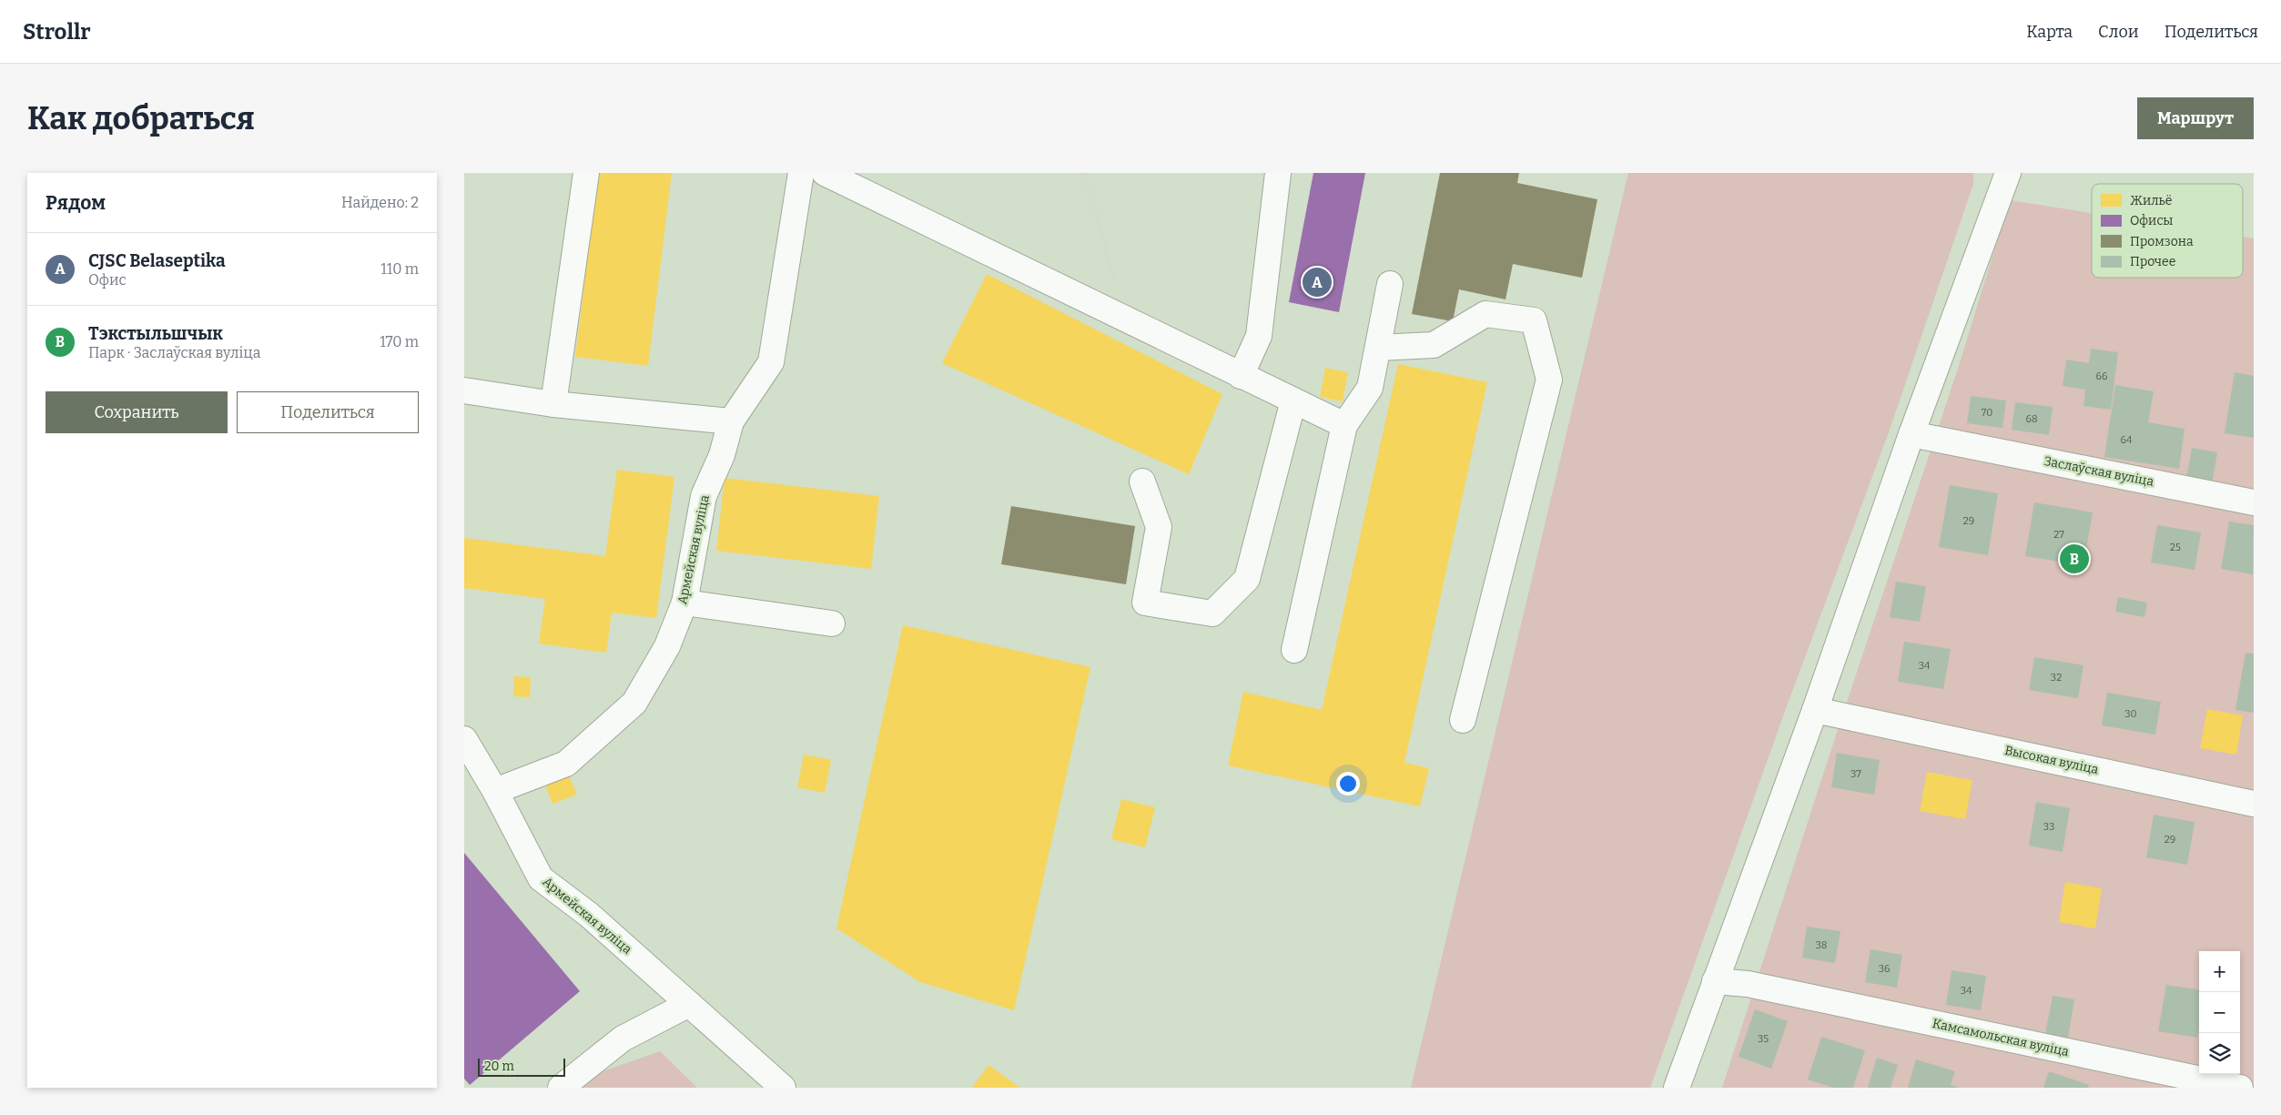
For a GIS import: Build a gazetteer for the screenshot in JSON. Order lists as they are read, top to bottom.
{
  "streets": {
    "street": [
      "Заслаўская вуліца",
      "Армейская вуліца",
      "Высокая вуліца",
      "Камсамольская вуліца"
    ]
  },
  "house_numbers": [
    "66",
    "70",
    "68",
    "64",
    "29",
    "27",
    "25",
    "34",
    "32",
    "30",
    "37",
    "33",
    "29",
    "38",
    "36",
    "34",
    "35"
  ],
  "legend": [
    "Жильё",
    "Офисы",
    "Промзона",
    "Прочее"
  ],
  "scale_bar": "20 m",
  "page": {
    "header": "Strollr",
    "nav": ["Карта", "Слои", "Поделиться"],
    "buttons": [
      "Маршрут",
      ["Сохранить", "Поделиться"]
    ],
    "title": "Как добраться",
    "heading": ["Рядом", "Найдено: 2"],
    "list": [
      {
        "mark": "A",
        "name": "CJSC Belaseptika",
        "note": "Офис",
        "value": "110 m"
      },
      {
        "mark": "B",
        "name": "Тэкстыльшчык",
        "note": "Парк · Заслаўская вуліца",
        "value": "170 m"
      }
    ],
    "pins": ["A", "B"],
    "map_buttons": ["+", "−"],
    "scale": "20 m"
  }
}
